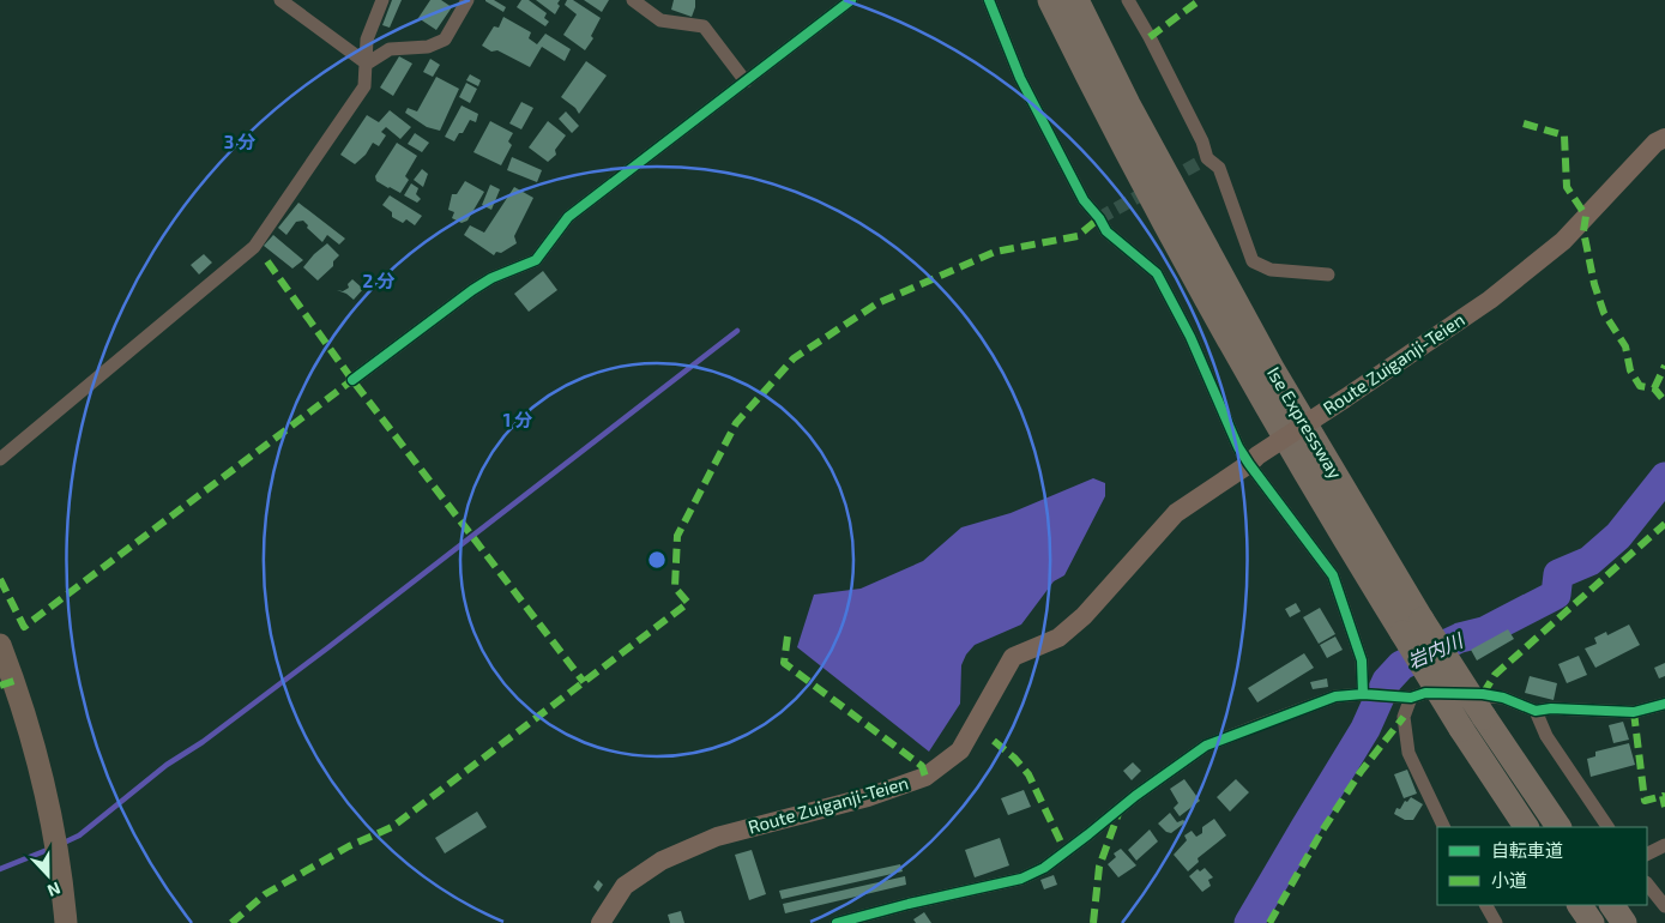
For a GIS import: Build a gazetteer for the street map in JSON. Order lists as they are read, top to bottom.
{
  "streets": {
    "highway": ["Ise Expressway"],
    "main road": ["Route Zuiganji-Teien"]
  },
  "water": ["岩内川"],
  "legend": ["自転車道", "小道"],
  "north": "bottom",
  "rings": ["3 分", "2 分", "1 分"]
}
